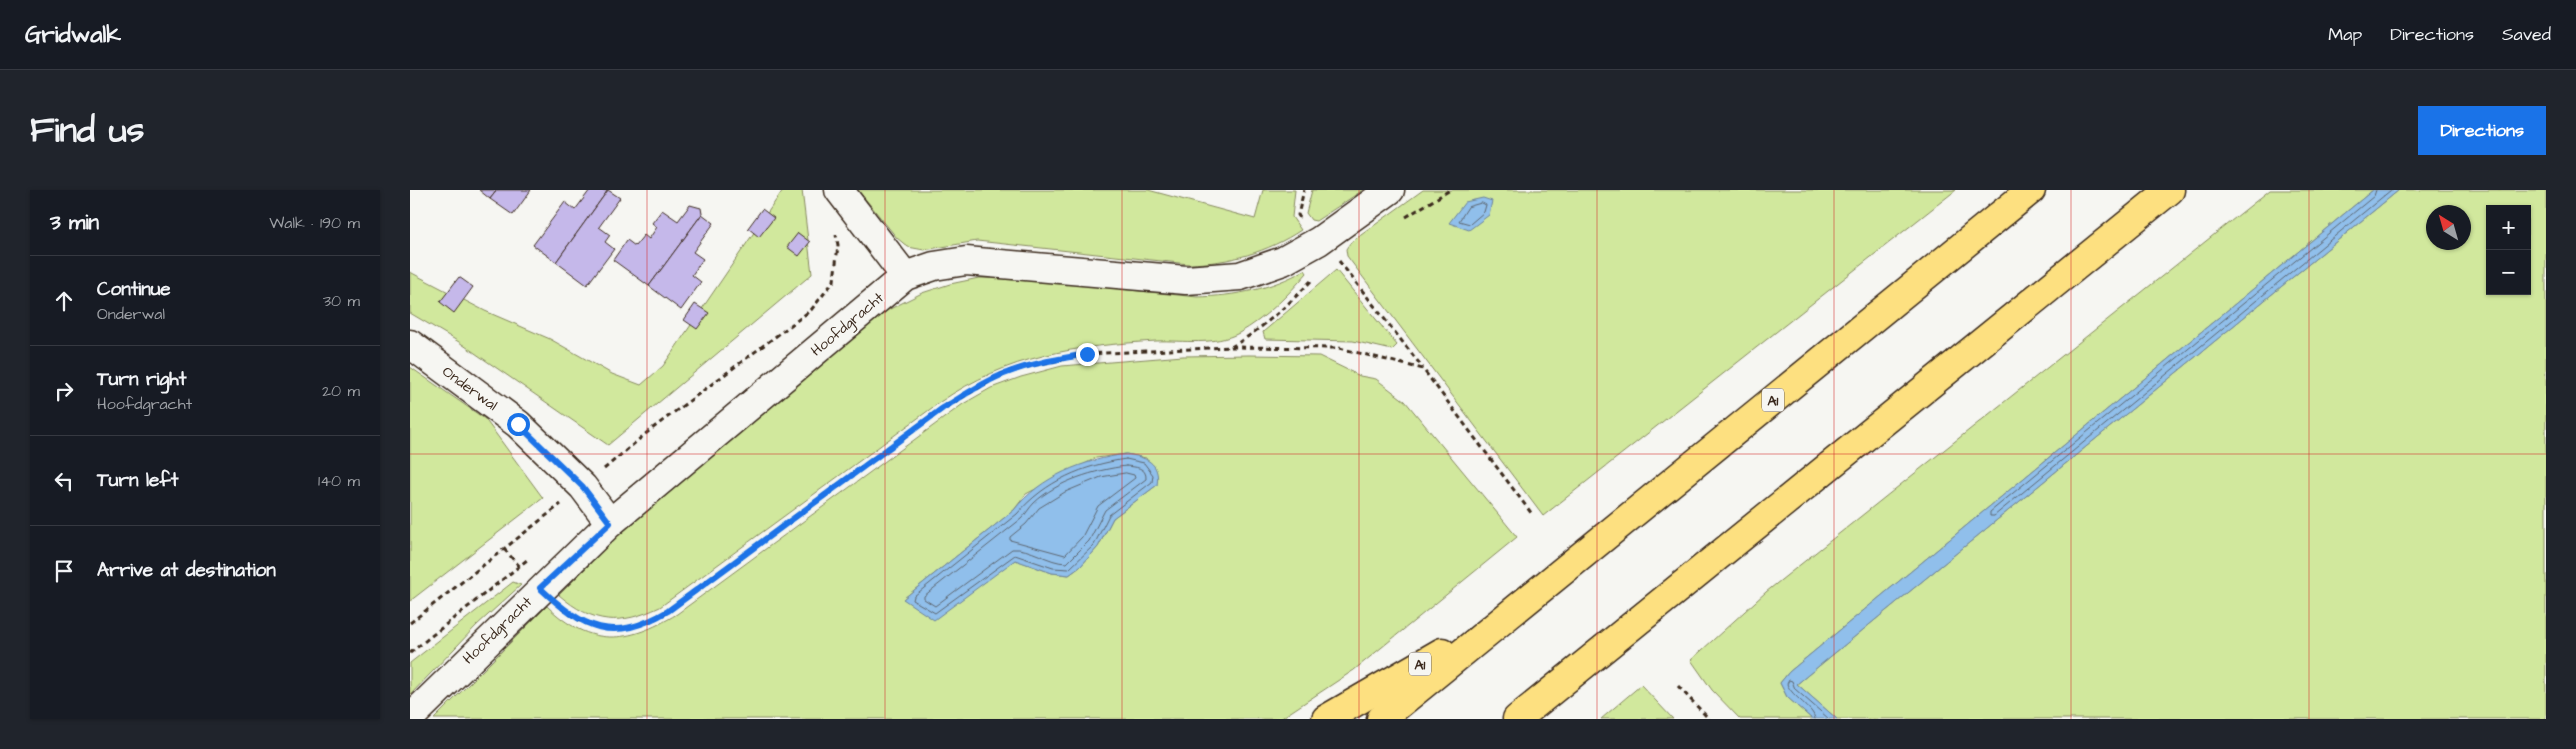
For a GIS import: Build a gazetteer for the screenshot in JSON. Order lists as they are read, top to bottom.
{
  "streets": {
    "highway": ["A1"],
    "street": ["Hoofdgracht", "Onderwal"]
  },
  "crossings": [
    ["Hoofdgracht", "Onderwal"]
  ],
  "north": "top left",
  "page": {
    "header": "Gridwalk",
    "nav": ["Map", "Directions", "Saved"],
    "title": "Find us",
    "buttons": "Directions",
    "heading": ["3 min", "Walk · 190 m"],
    "map_buttons": ["+", "−"],
    "list": [
      ["Continue", "Onderwal", "30 m"],
      ["Turn right", "Hoofdgracht", "20 m"],
      ["Turn left", "140 m"],
      "Arrive at destination"
    ]
  }
}
